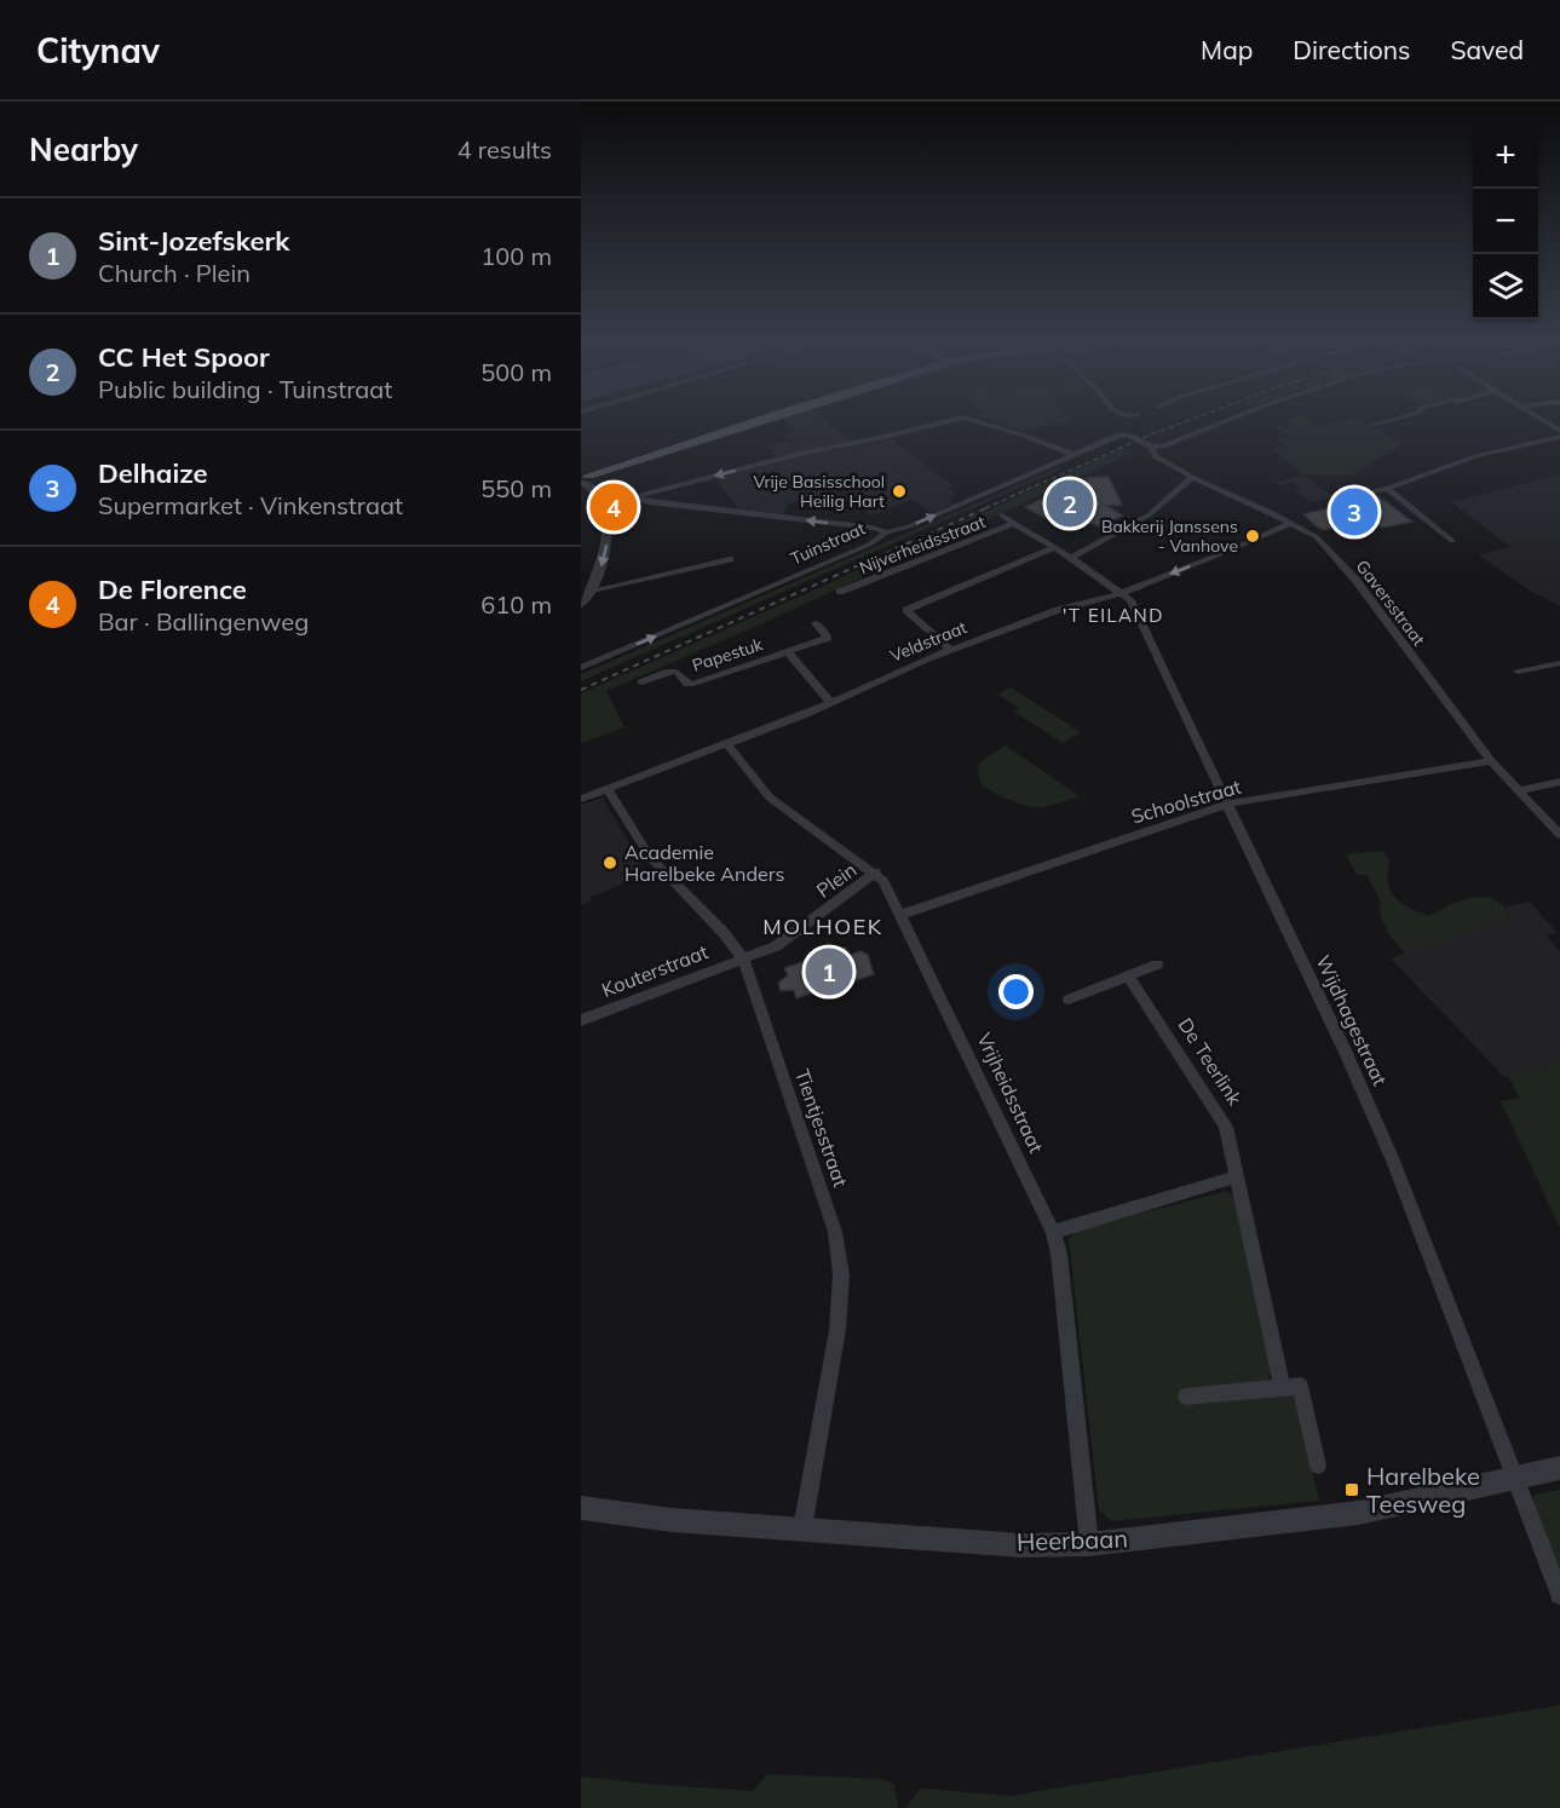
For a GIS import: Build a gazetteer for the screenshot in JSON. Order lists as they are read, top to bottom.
{
  "streets": {
    "street": [
      "Tuinstraat",
      "Nijverheidsstraat",
      "Gaversstraat",
      "Veldstraat",
      "Papestuk",
      "Schoolstraat",
      "Plein",
      "Kouterstraat",
      "Wijdhagestraat",
      "De Teerlink",
      "Vrijheidsstraat",
      "Tientjesstraat",
      "Heerbaan"
    ]
  },
  "crossings": [
    ["Tuinstraat", "Gaversstraat"],
    ["Nijverheidsstraat", "Veldstraat"],
    ["Nijverheidsstraat", "Wijdhagestraat"],
    ["Gaversstraat", "Veldstraat"],
    ["Gaversstraat", "Schoolstraat"],
    ["Veldstraat", "Papestuk"],
    ["Veldstraat", "Wijdhagestraat"],
    ["Veldstraat", "Vrijheidsstraat"],
    ["Veldstraat", "Tientjesstraat"],
    ["Schoolstraat", "Wijdhagestraat"],
    ["Schoolstraat", "Vrijheidsstraat"],
    ["Plein", "Kouterstraat"],
    ["Plein", "Vrijheidsstraat"],
    ["Plein", "Tientjesstraat"],
    ["Kouterstraat", "Tientjesstraat"],
    ["Wijdhagestraat", "Heerbaan"],
    ["Vrijheidsstraat", "Heerbaan"],
    ["Tientjesstraat", "Heerbaan"]
  ],
  "districts": ["'T EILAND", "MOLHOEK"],
  "places": {
    "other": ["Vrije Basisschool Heilig Hart", "Bakkerij Janssens - Vanhove", "Academie Harelbeke Anders"],
    "transit": ["Harelbeke Teesweg"]
  },
  "page": {
    "header": "Citynav",
    "nav": ["Map", "Directions", "Saved"],
    "heading": ["Nearby", "4 results"],
    "map_buttons": ["+", "−"],
    "list": [
      {
        "mark": "1",
        "name": "Sint-Jozefskerk",
        "note": "Church · Plein",
        "value": "100 m"
      },
      {
        "mark": "2",
        "name": "CC Het Spoor",
        "note": "Public building · Tuinstraat",
        "value": "500 m"
      },
      {
        "mark": "3",
        "name": "Delhaize",
        "note": "Supermarket · Vinkenstraat",
        "value": "550 m"
      },
      {
        "mark": "4",
        "name": "De Florence",
        "note": "Bar · Ballingenweg",
        "value": "610 m"
      }
    ],
    "pins": [
      "2",
      "4",
      "3",
      "1"
    ]
  }
}
